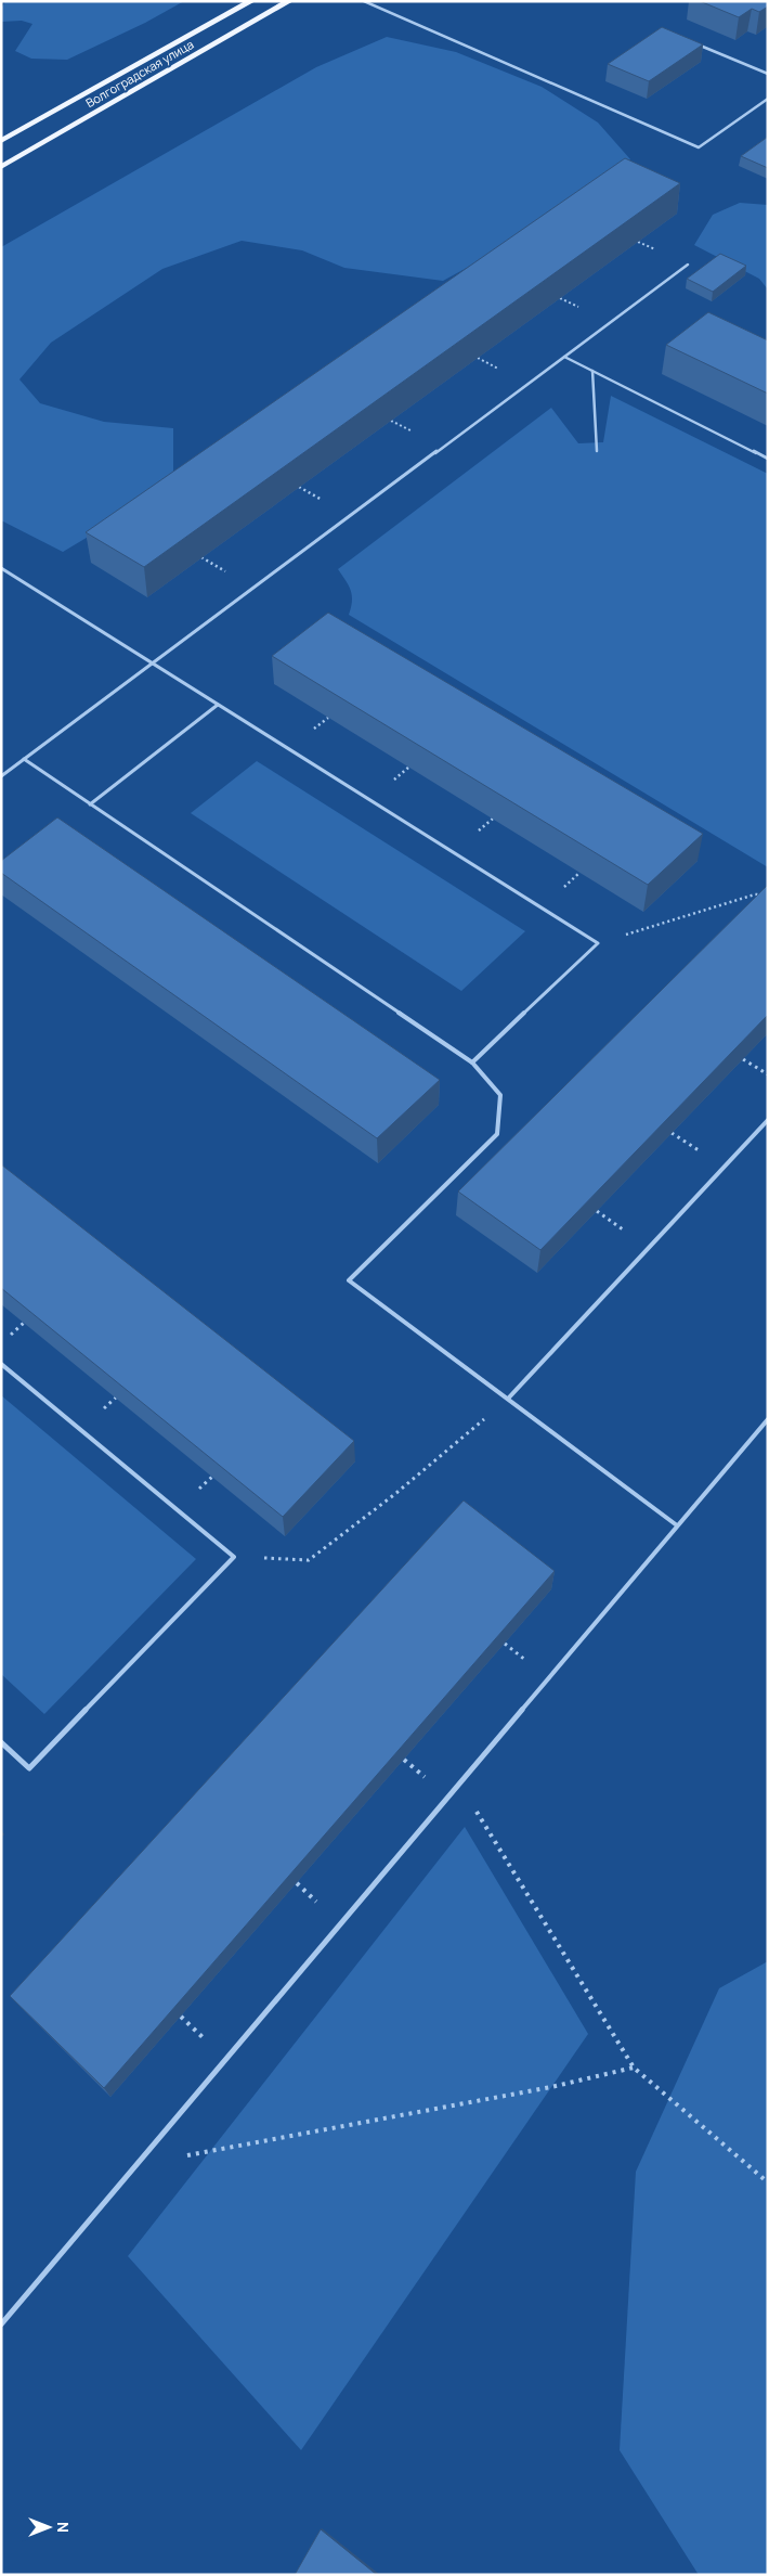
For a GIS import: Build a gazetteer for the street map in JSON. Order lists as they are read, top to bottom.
{
  "streets": {
    "main road": ["Волгоградская улица"]
  },
  "north": "right"
}
